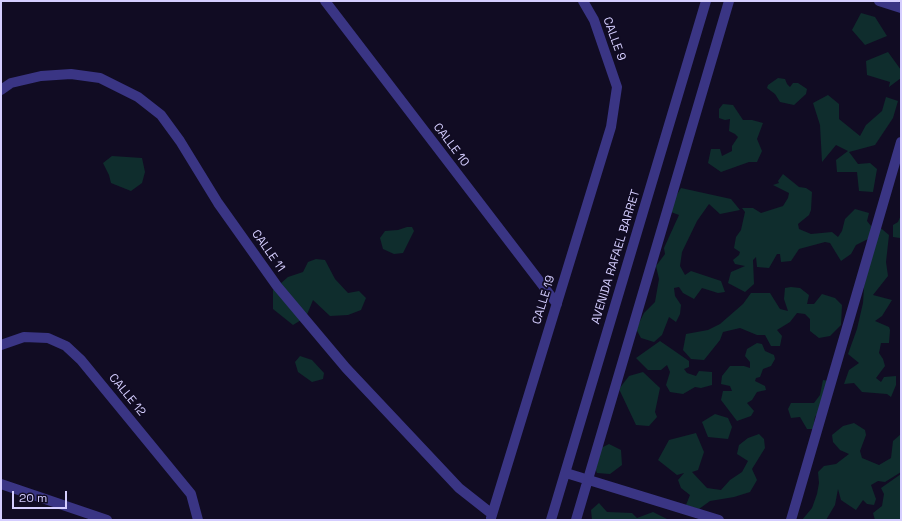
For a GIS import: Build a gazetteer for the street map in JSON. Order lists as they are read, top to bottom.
{
  "streets": {
    "street": [
      "CALLE 9",
      "CALLE 10",
      "CALLE 11",
      "AVENIDA RAFAEL BARRET",
      "CALLE 19",
      "CALLE 12"
    ]
  },
  "crossings": [
    ["CALLE 9", "CALLE 19"],
    ["CALLE 10", "CALLE 19"],
    ["CALLE 11", "CALLE 19"]
  ],
  "scale_bar": "20 m"
}
